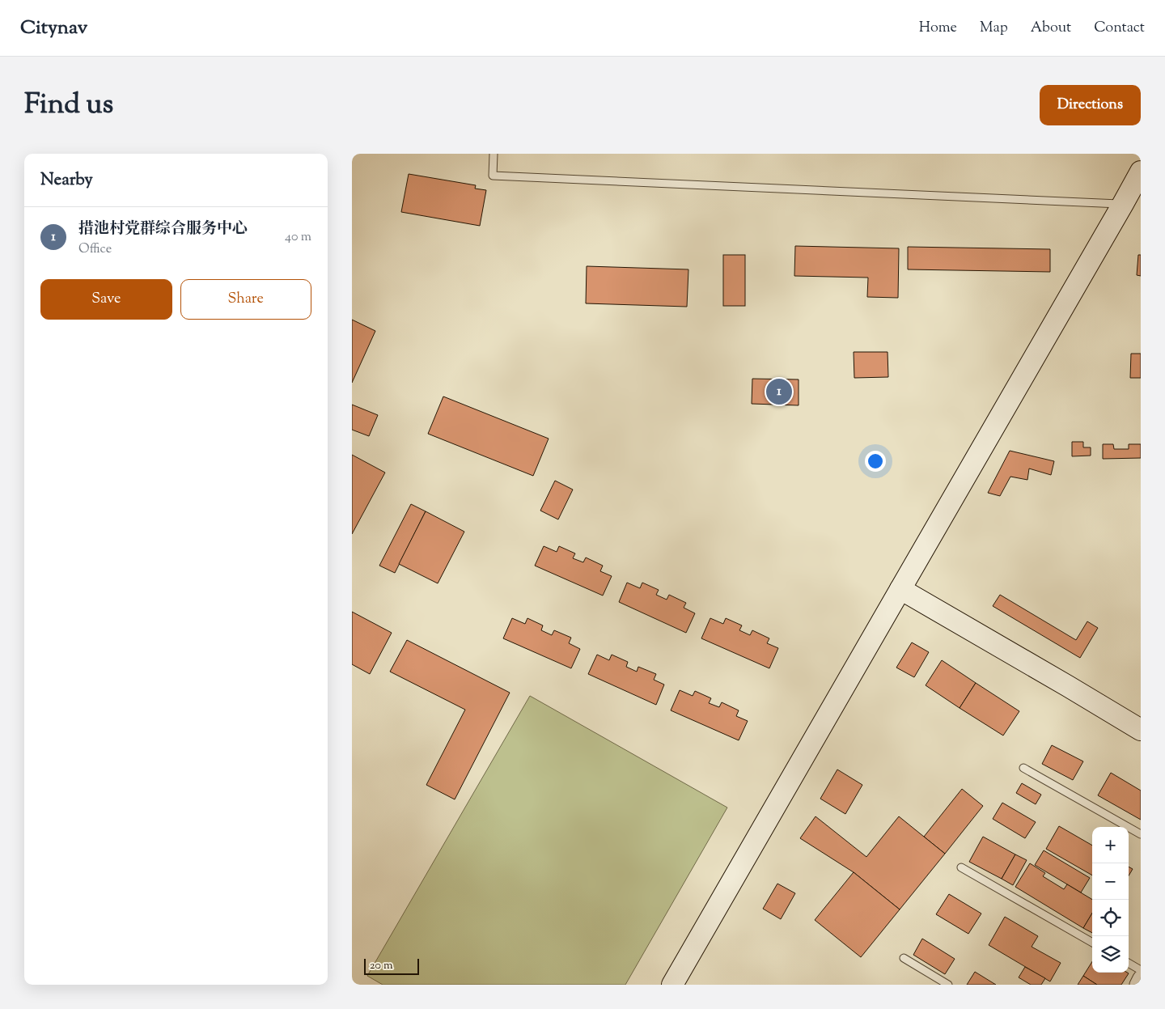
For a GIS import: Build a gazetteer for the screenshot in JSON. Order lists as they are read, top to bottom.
{
  "scale_bar": "20 m",
  "page": {
    "header": "Citynav",
    "nav": [
      "Home",
      "Map",
      "About",
      "Contact"
    ],
    "title": "Find us",
    "buttons": [
      "Directions",
      ["Save", "Share"]
    ],
    "heading": "Nearby",
    "list": [
      {
        "mark": "1",
        "name": "措池村党群综合服务中心",
        "note": "Office",
        "value": "40 m"
      }
    ],
    "pins": "1",
    "map_buttons": ["+", "−"],
    "scale": "20 m"
  }
}
